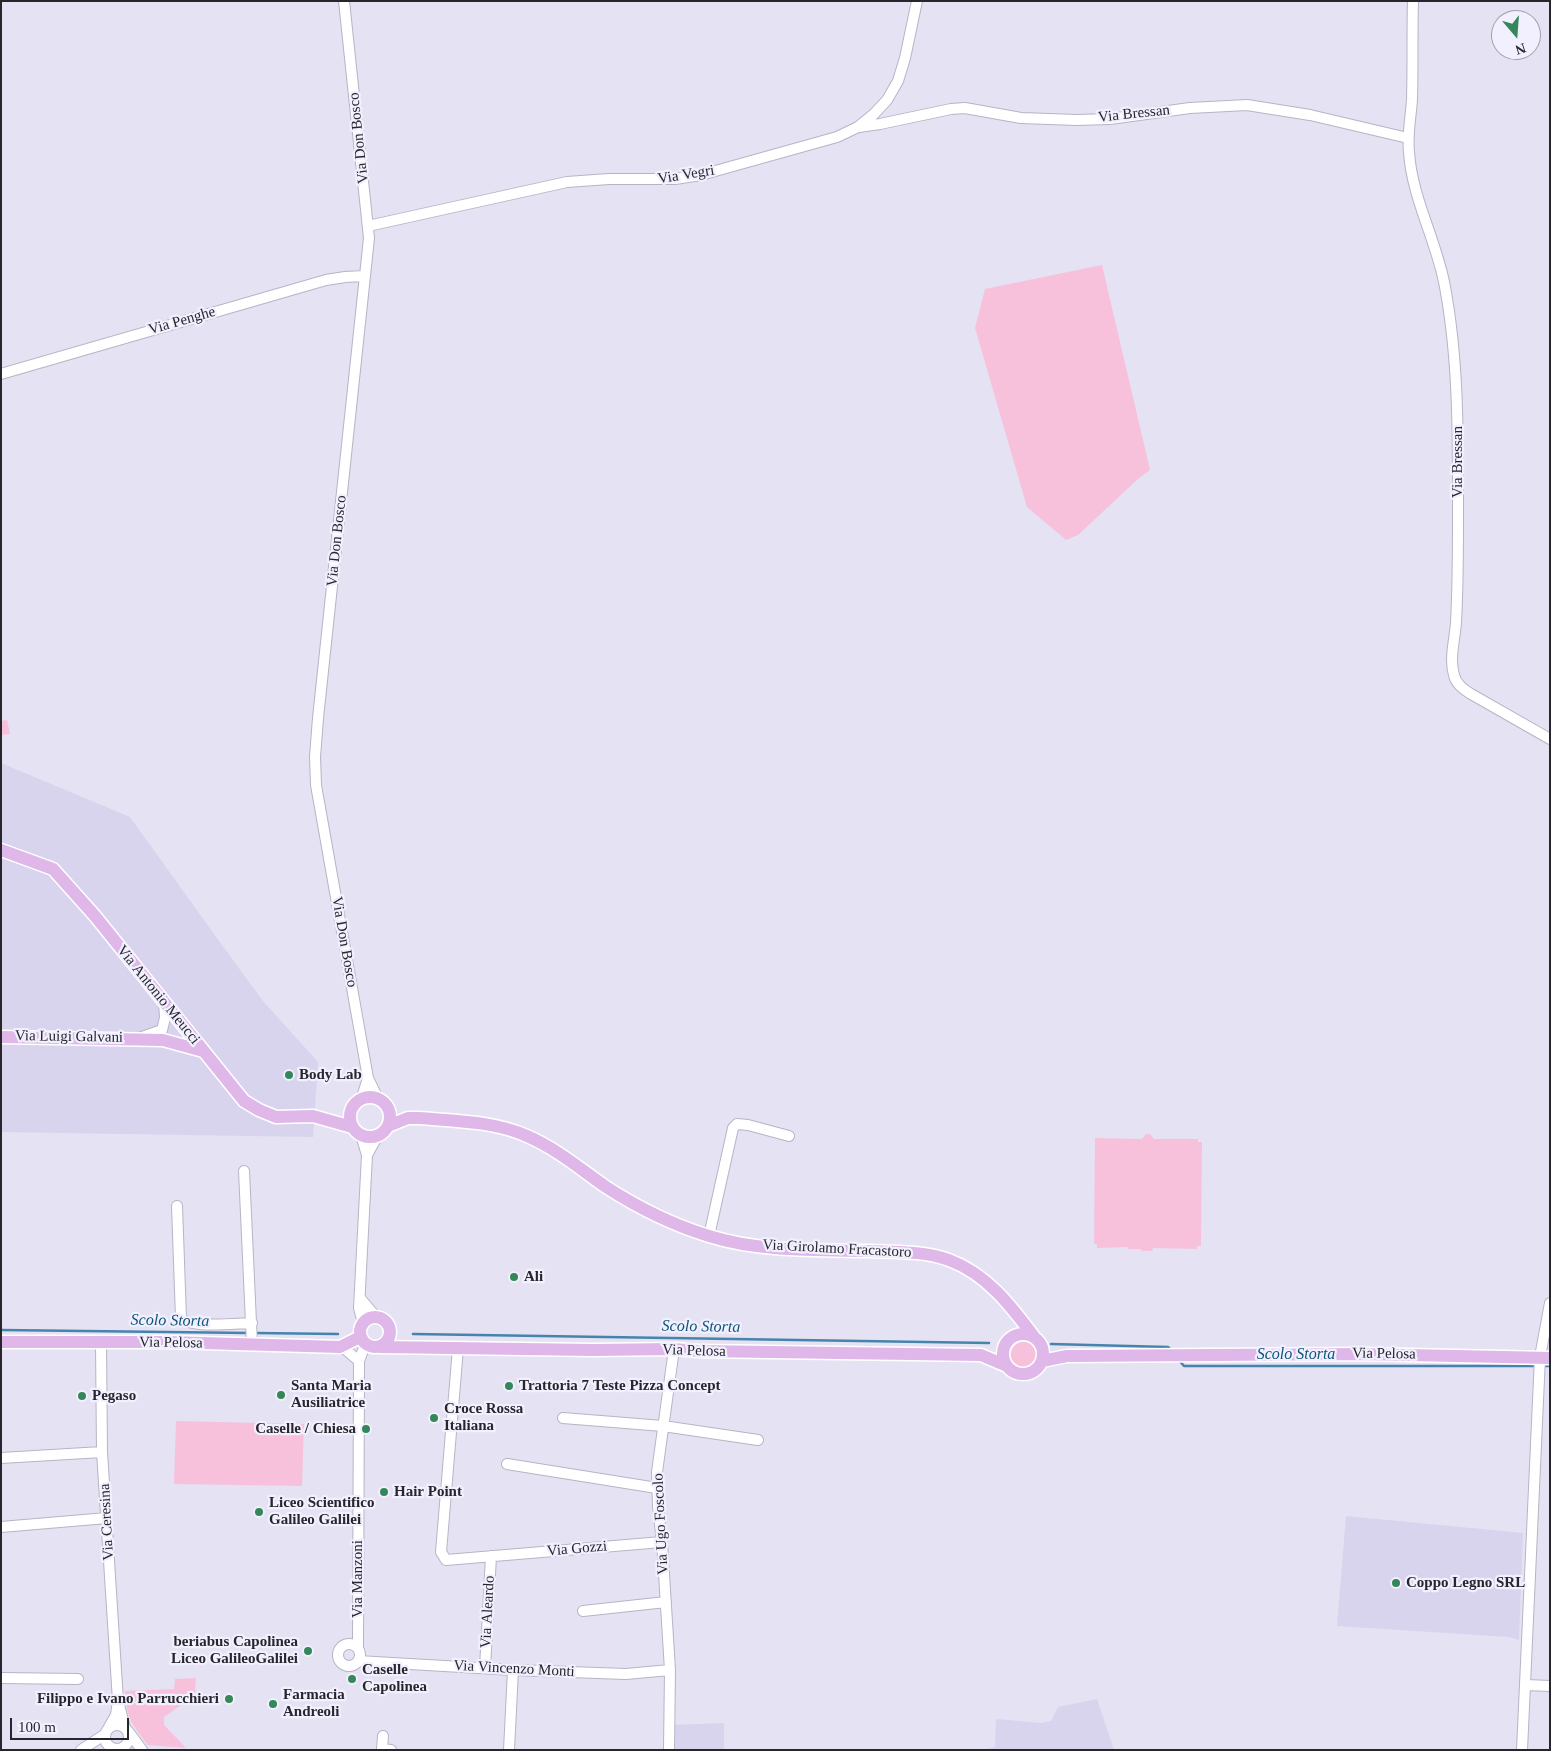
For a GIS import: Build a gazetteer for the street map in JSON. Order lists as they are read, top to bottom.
{
  "streets": {
    "main road": [
      "Via Don Bosco",
      "Via Antonio Meucci",
      "Via Luigi Galvani",
      "Via Girolamo Fracastoro",
      "Via Pelosa"
    ],
    "street": [
      "Via Bressan",
      "Via Vegri",
      "Via Penghe",
      "Via Ceresina",
      "Via Ugo Foscolo",
      "Via Gozzi",
      "Via Manzoni",
      "Via Aleardo",
      "Via Vincenzo Monti"
    ]
  },
  "crossings": [
    ["Via Bressan", "Via Vegri"],
    ["Via Don Bosco", "Via Vegri"],
    ["Via Don Bosco", "Via Penghe"],
    ["Via Don Bosco", "Via Antonio Meucci"],
    ["Via Don Bosco", "Via Girolamo Fracastoro"],
    ["Via Antonio Meucci", "Via Luigi Galvani"],
    ["Via Antonio Meucci", "Via Girolamo Fracastoro"],
    ["Via Girolamo Fracastoro", "Via Pelosa"],
    ["Via Pelosa", "Via Ceresina"],
    ["Via Pelosa", "Via Ugo Foscolo"],
    ["Via Pelosa", "Via Gozzi"],
    ["Via Ugo Foscolo", "Via Gozzi"],
    ["Via Ugo Foscolo", "Via Vincenzo Monti"],
    ["Via Gozzi", "Via Aleardo"],
    ["Via Manzoni", "Via Vincenzo Monti"],
    ["Via Aleardo", "Via Vincenzo Monti"]
  ],
  "water": ["Scolo Storta"],
  "places": [
    "Body Lab",
    "Ali",
    "Trattoria 7 Teste Pizza Concept",
    "Santa Maria Ausiliatrice",
    "Pegaso",
    "Croce Rossa Italiana",
    "Caselle / Chiesa",
    "Hair Point",
    "Liceo Scientifico Galileo Galilei",
    "Coppo Legno SRL",
    "beriabus Capolinea Liceo GalileoGalilei",
    "Caselle Capolinea",
    "Filippo e Ivano Parrucchieri",
    "Farmacia Andreoli"
  ],
  "scale_bar": "100 m",
  "north": "bottom"
}
